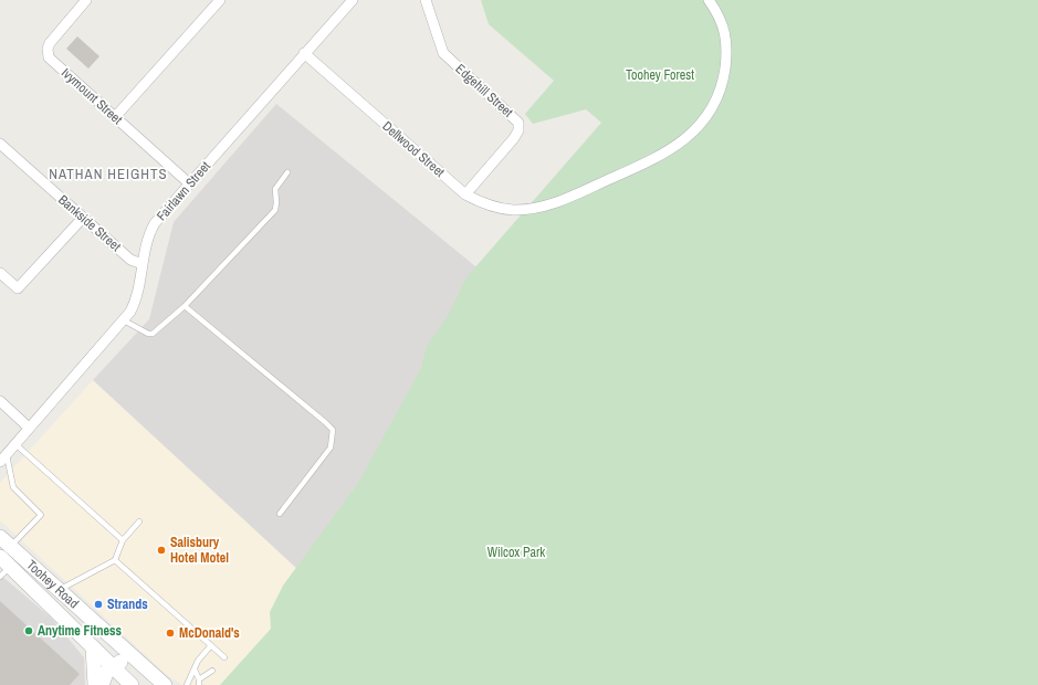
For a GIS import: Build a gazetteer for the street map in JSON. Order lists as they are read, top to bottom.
{
  "streets": {
    "main road": ["Toohey Road"],
    "street": [
      "Edgehill Street",
      "Ivymount Street",
      "Dellwood Street",
      "Fairlawn Street",
      "Bankside Street"
    ]
  },
  "crossings": [
    ["Edgehill Street", "Dellwood Street"],
    ["Ivymount Street", "Fairlawn Street"],
    ["Dellwood Street", "Fairlawn Street"],
    ["Fairlawn Street", "Bankside Street"]
  ],
  "districts": ["NATHAN HEIGHTS"],
  "parks": ["Toohey Forest", "Wilcox Park"],
  "places": [
    "Salisbury Hotel Motel",
    "Strands",
    "Anytime Fitness",
    "McDonald's"
  ]
}
